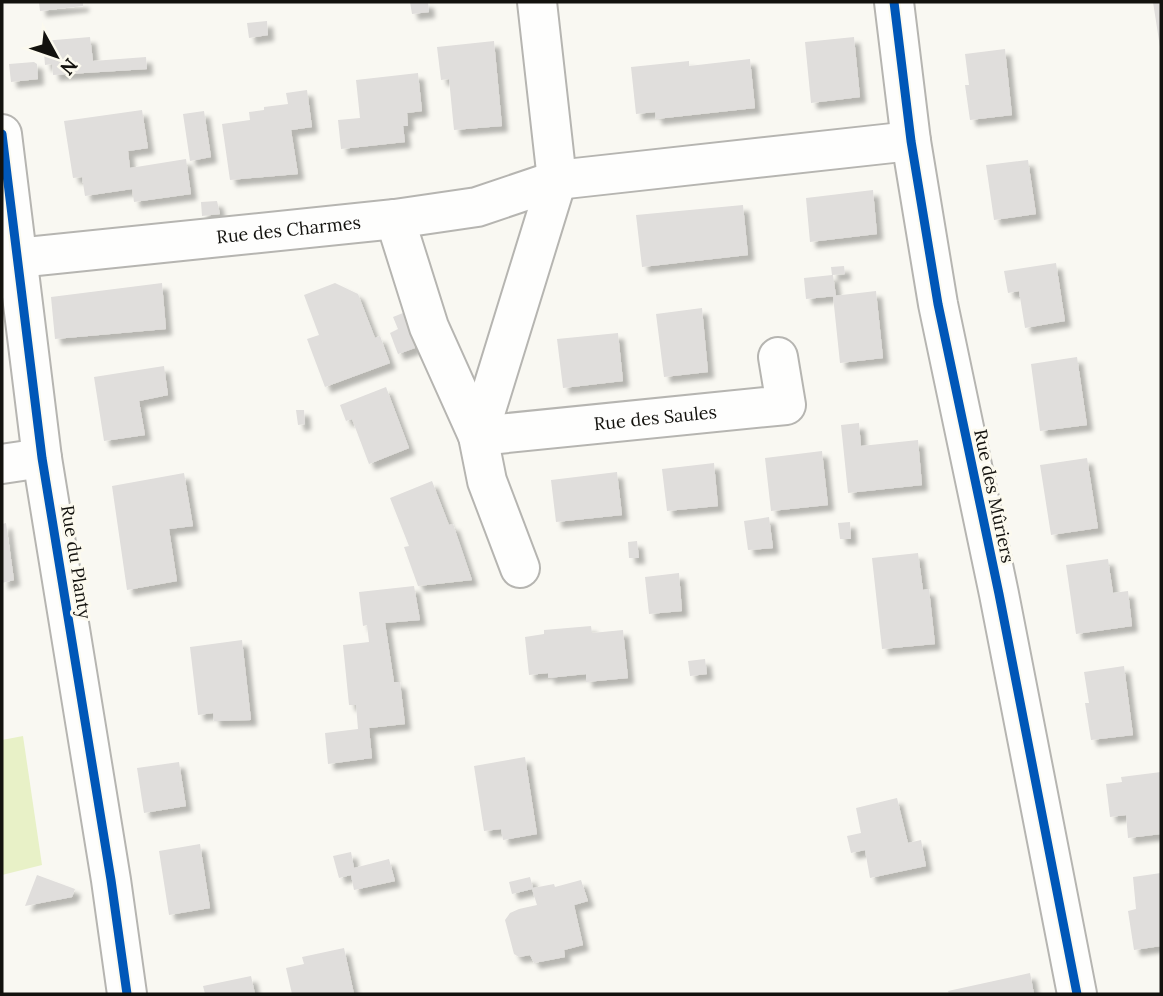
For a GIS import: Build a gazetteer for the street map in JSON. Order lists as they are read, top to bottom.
{
  "streets": {
    "street": [
      "Rue des Charmes",
      "Rue des Saules",
      "Rue des Mûriers",
      "Rue du Planty"
    ]
  },
  "crossings": [
    ["Rue des Charmes", "Rue des Mûriers"],
    ["Rue des Charmes", "Rue du Planty"]
  ],
  "north": "bottom right"
}
